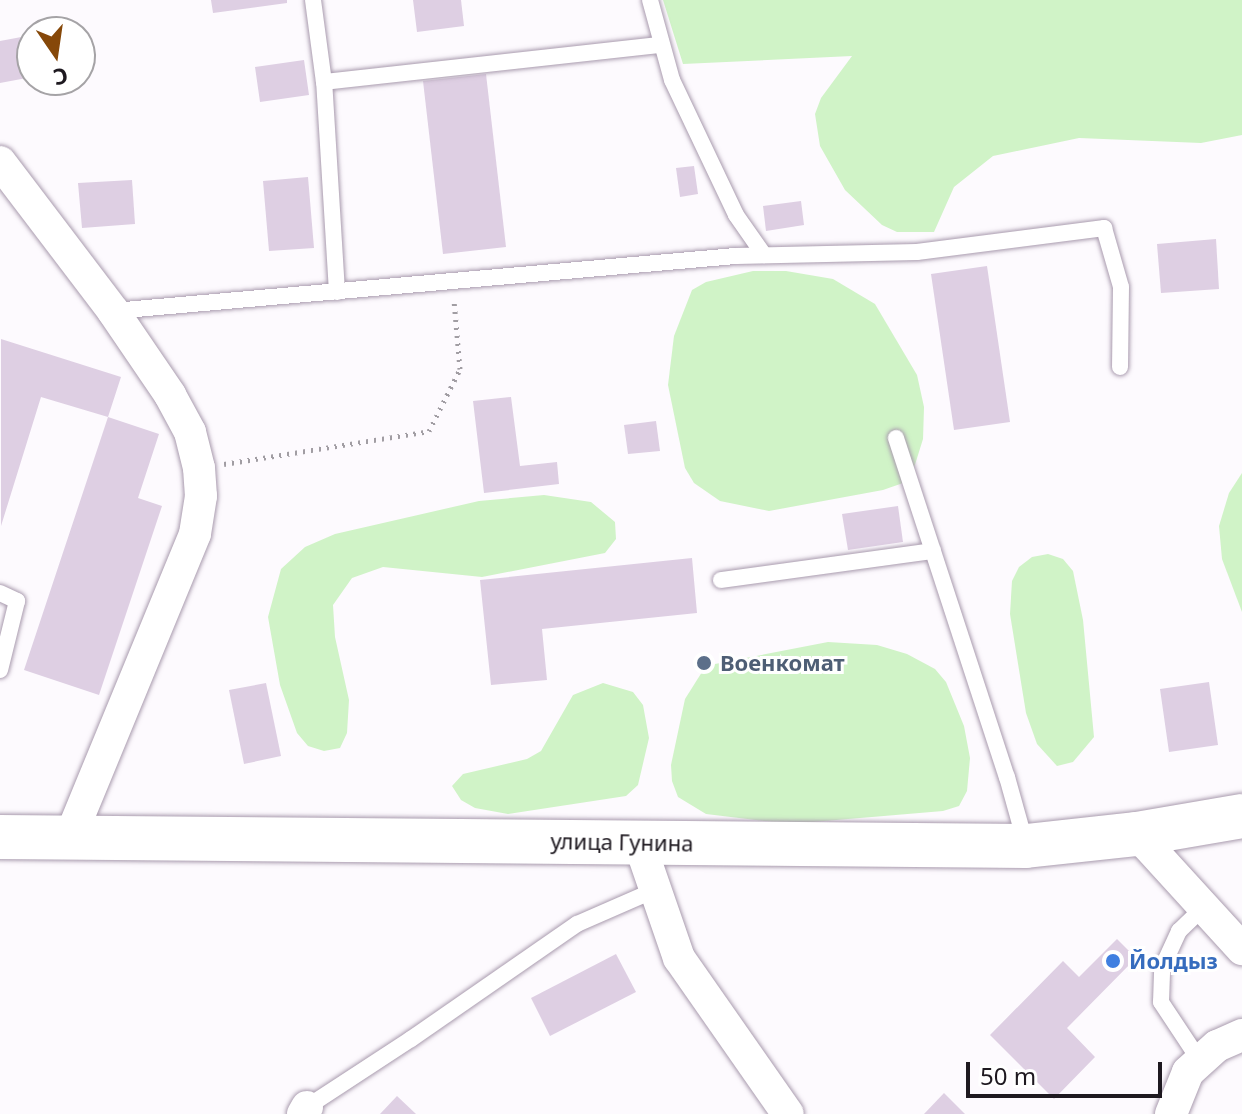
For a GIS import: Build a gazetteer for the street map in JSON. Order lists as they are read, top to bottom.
{
  "streets": {
    "main road": ["улица Гунина"]
  },
  "places": ["Военкомат", "Йолдыз"],
  "scale_bar": "50 m",
  "north": "bottom"
}
